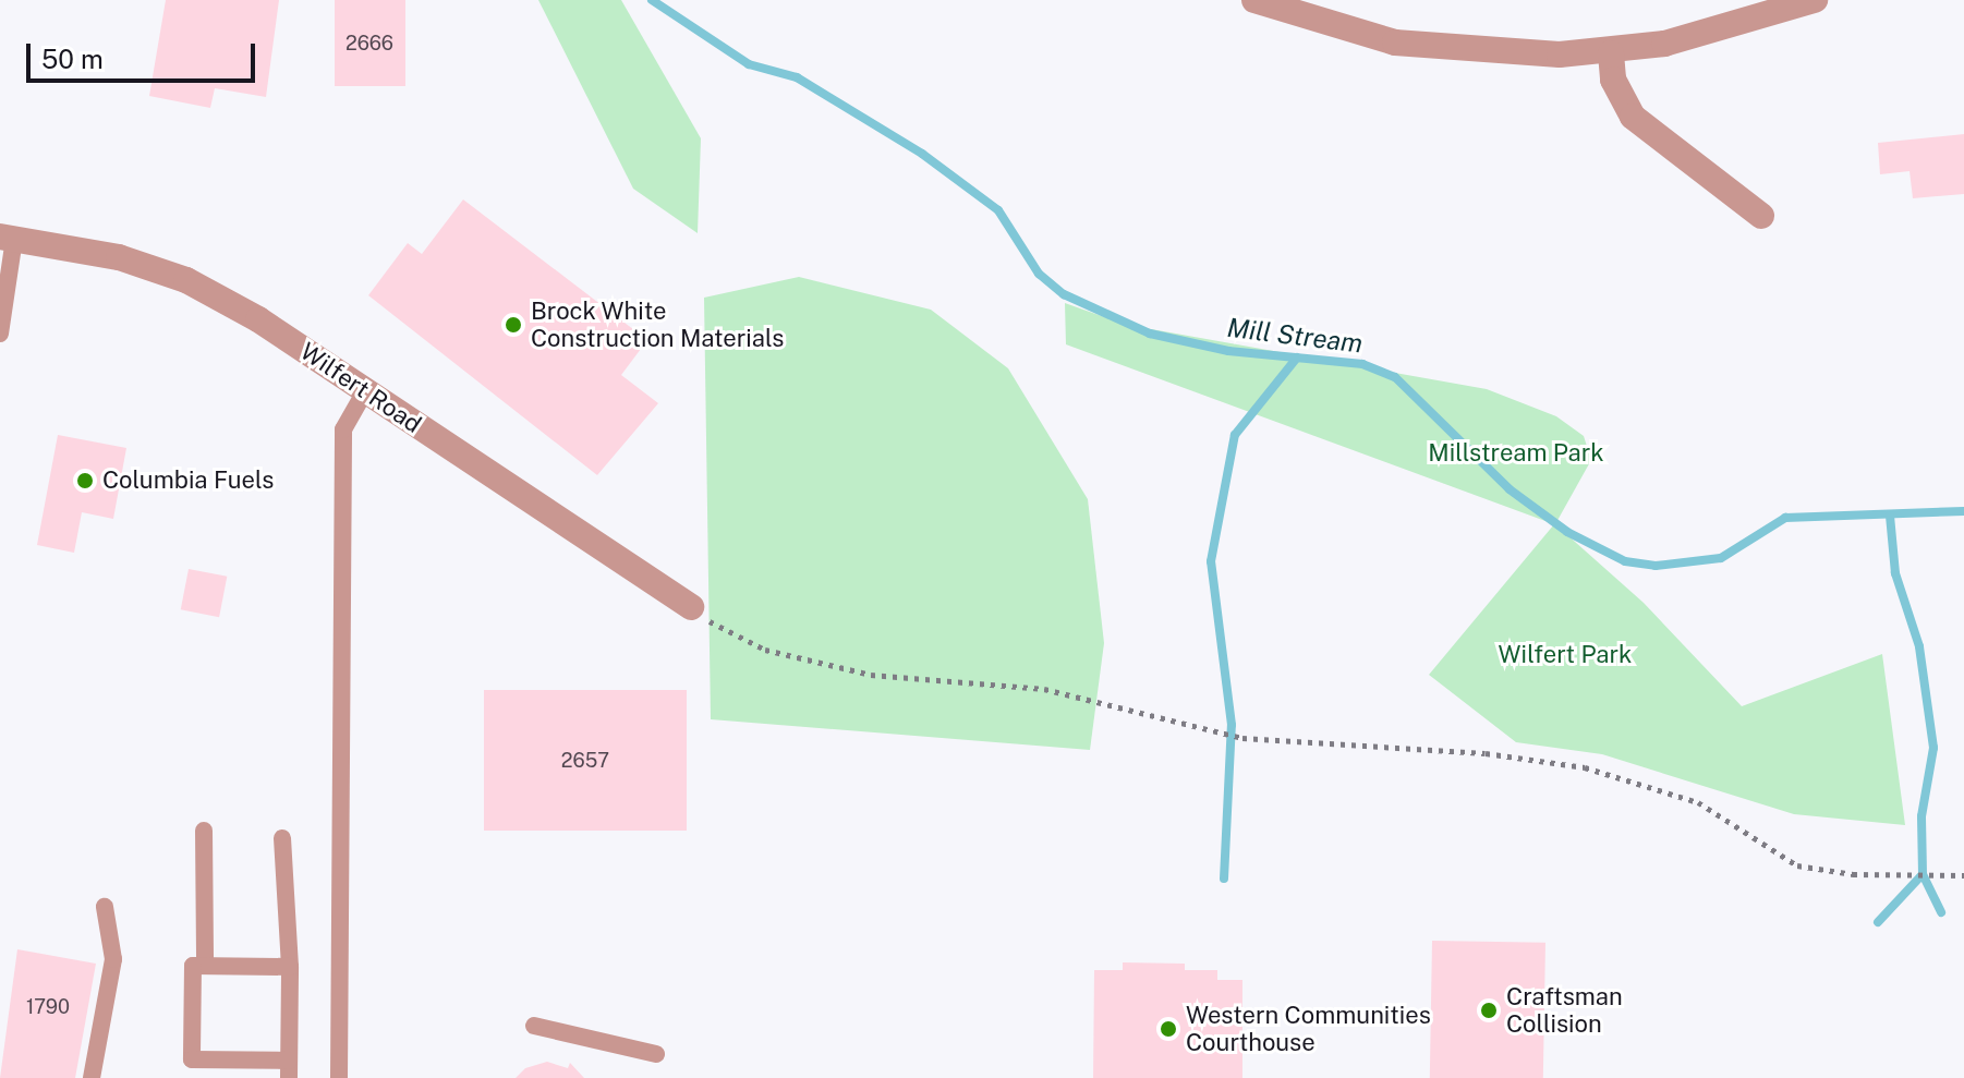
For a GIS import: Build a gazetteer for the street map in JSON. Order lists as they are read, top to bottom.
{
  "streets": {
    "street": ["Wilfert Road"]
  },
  "water": ["Mill Stream"],
  "parks": ["Millstream Park", "Wilfert Park"],
  "places": [
    "Brock White Construction Materials",
    "Columbia Fuels",
    "Craftsman Collision",
    "Western Communities Courthouse"
  ],
  "house_numbers": ["2666", "2657", "1790"],
  "scale_bar": "50 m"
}
